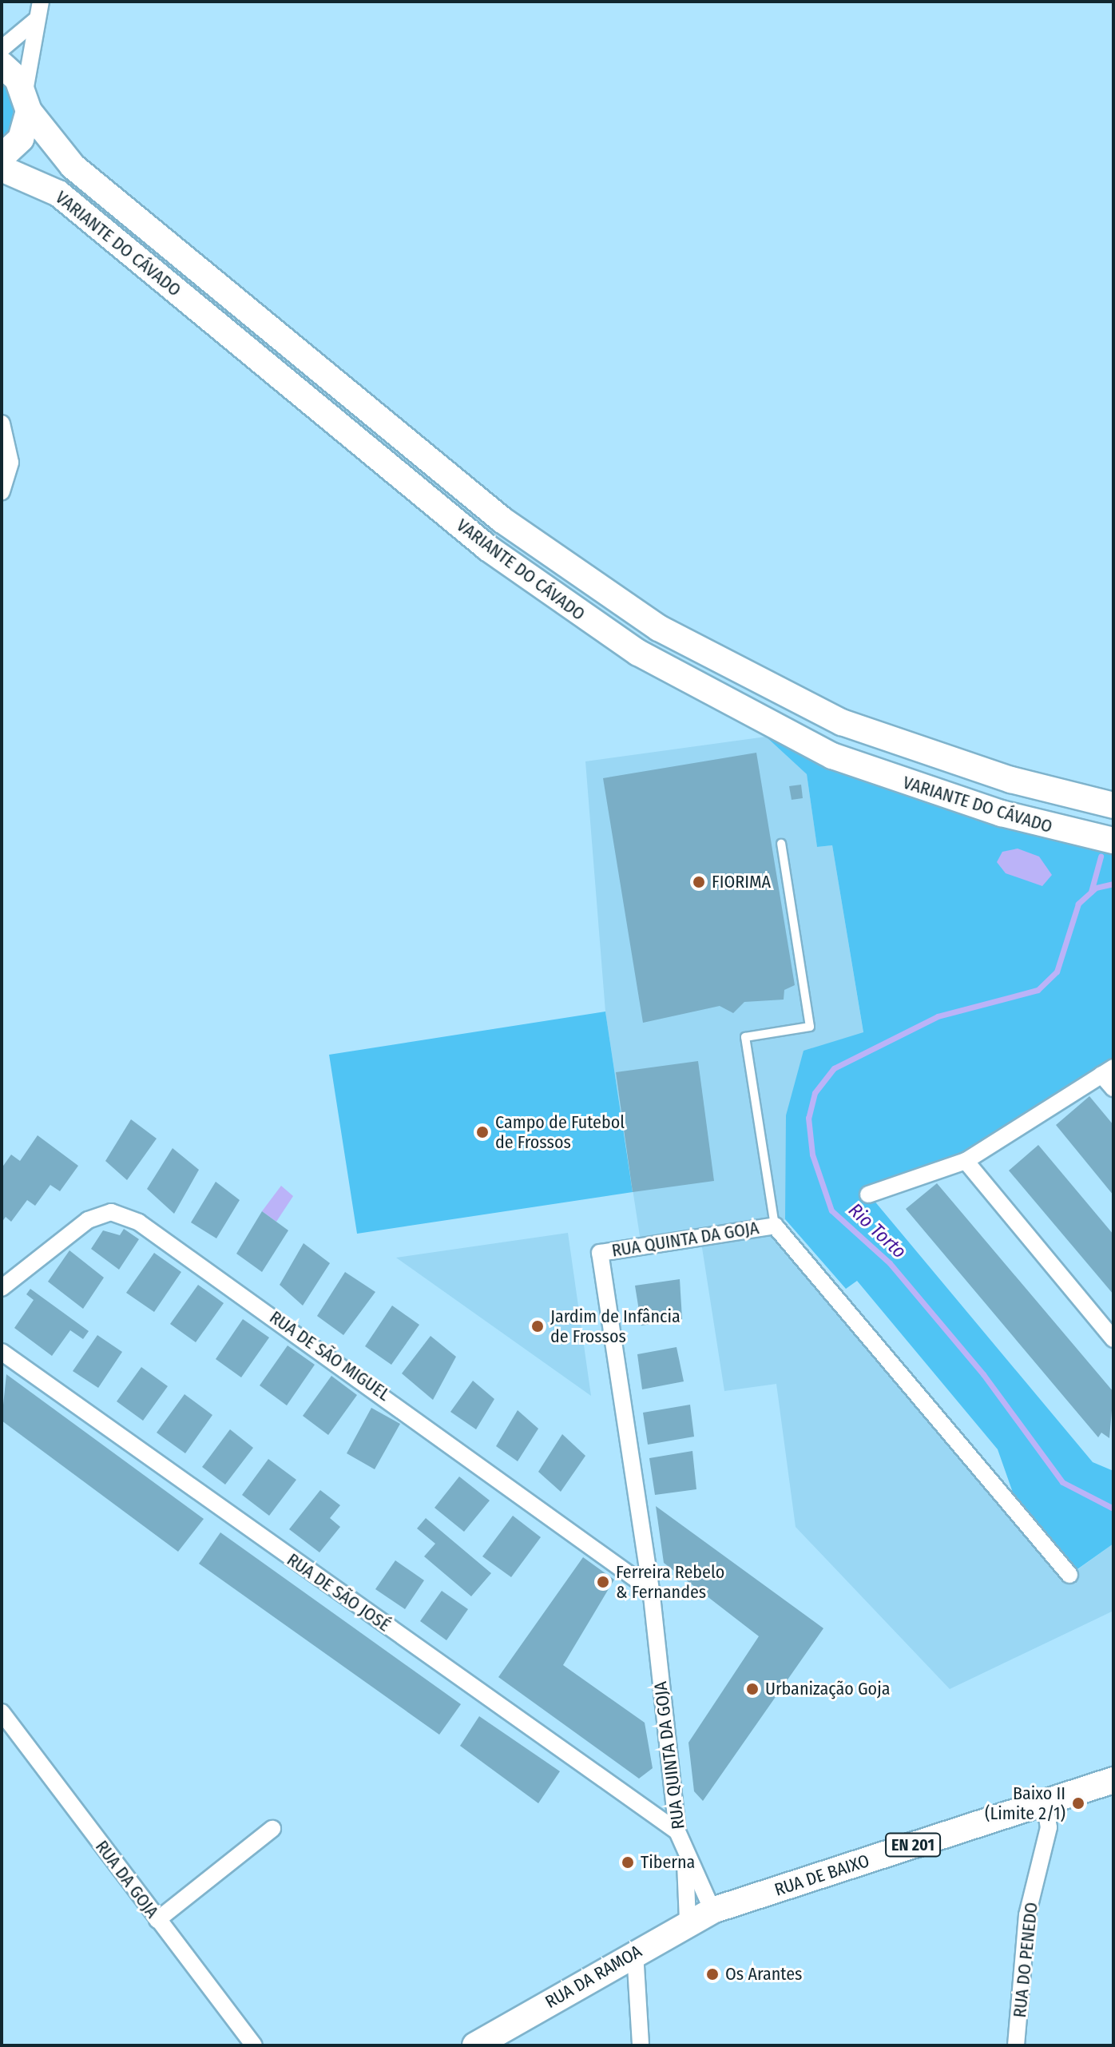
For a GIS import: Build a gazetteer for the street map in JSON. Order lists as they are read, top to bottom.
{
  "streets": {
    "main road": [
      "VARIANTE DO CÁVADO",
      "EN 201",
      "RUA DE BAIXO",
      "RUA DA RAMOA"
    ],
    "street": [
      "RUA QUINTA DA GOJA",
      "RUA DE SÃO MIGUEL",
      "RUA DE SÃO JOSÉ",
      "RUA DA GOJA",
      "RUA DO PENEDO"
    ]
  },
  "crossings": [
    ["RUA QUINTA DA GOJA", "RUA DE SÃO MIGUEL"],
    ["RUA QUINTA DA GOJA", "RUA DE SÃO JOSÉ"],
    ["RUA QUINTA DA GOJA", "RUA DE BAIXO"],
    ["RUA QUINTA DA GOJA", "RUA DA RAMOA"],
    ["RUA DE BAIXO", "RUA DO PENEDO"],
    ["RUA DE BAIXO", "RUA DA RAMOA"]
  ],
  "water": ["Rio Torto"],
  "places": [
    "FIORIMA",
    "Campo de Futebol de Frossos",
    "Jardim de Infância de Frossos",
    "Ferreira Rebelo & Fernandes",
    "Urbanização Goja",
    "Baixo II (Limite 2/1)",
    "Tiberna",
    "Os Arantes"
  ]
}
